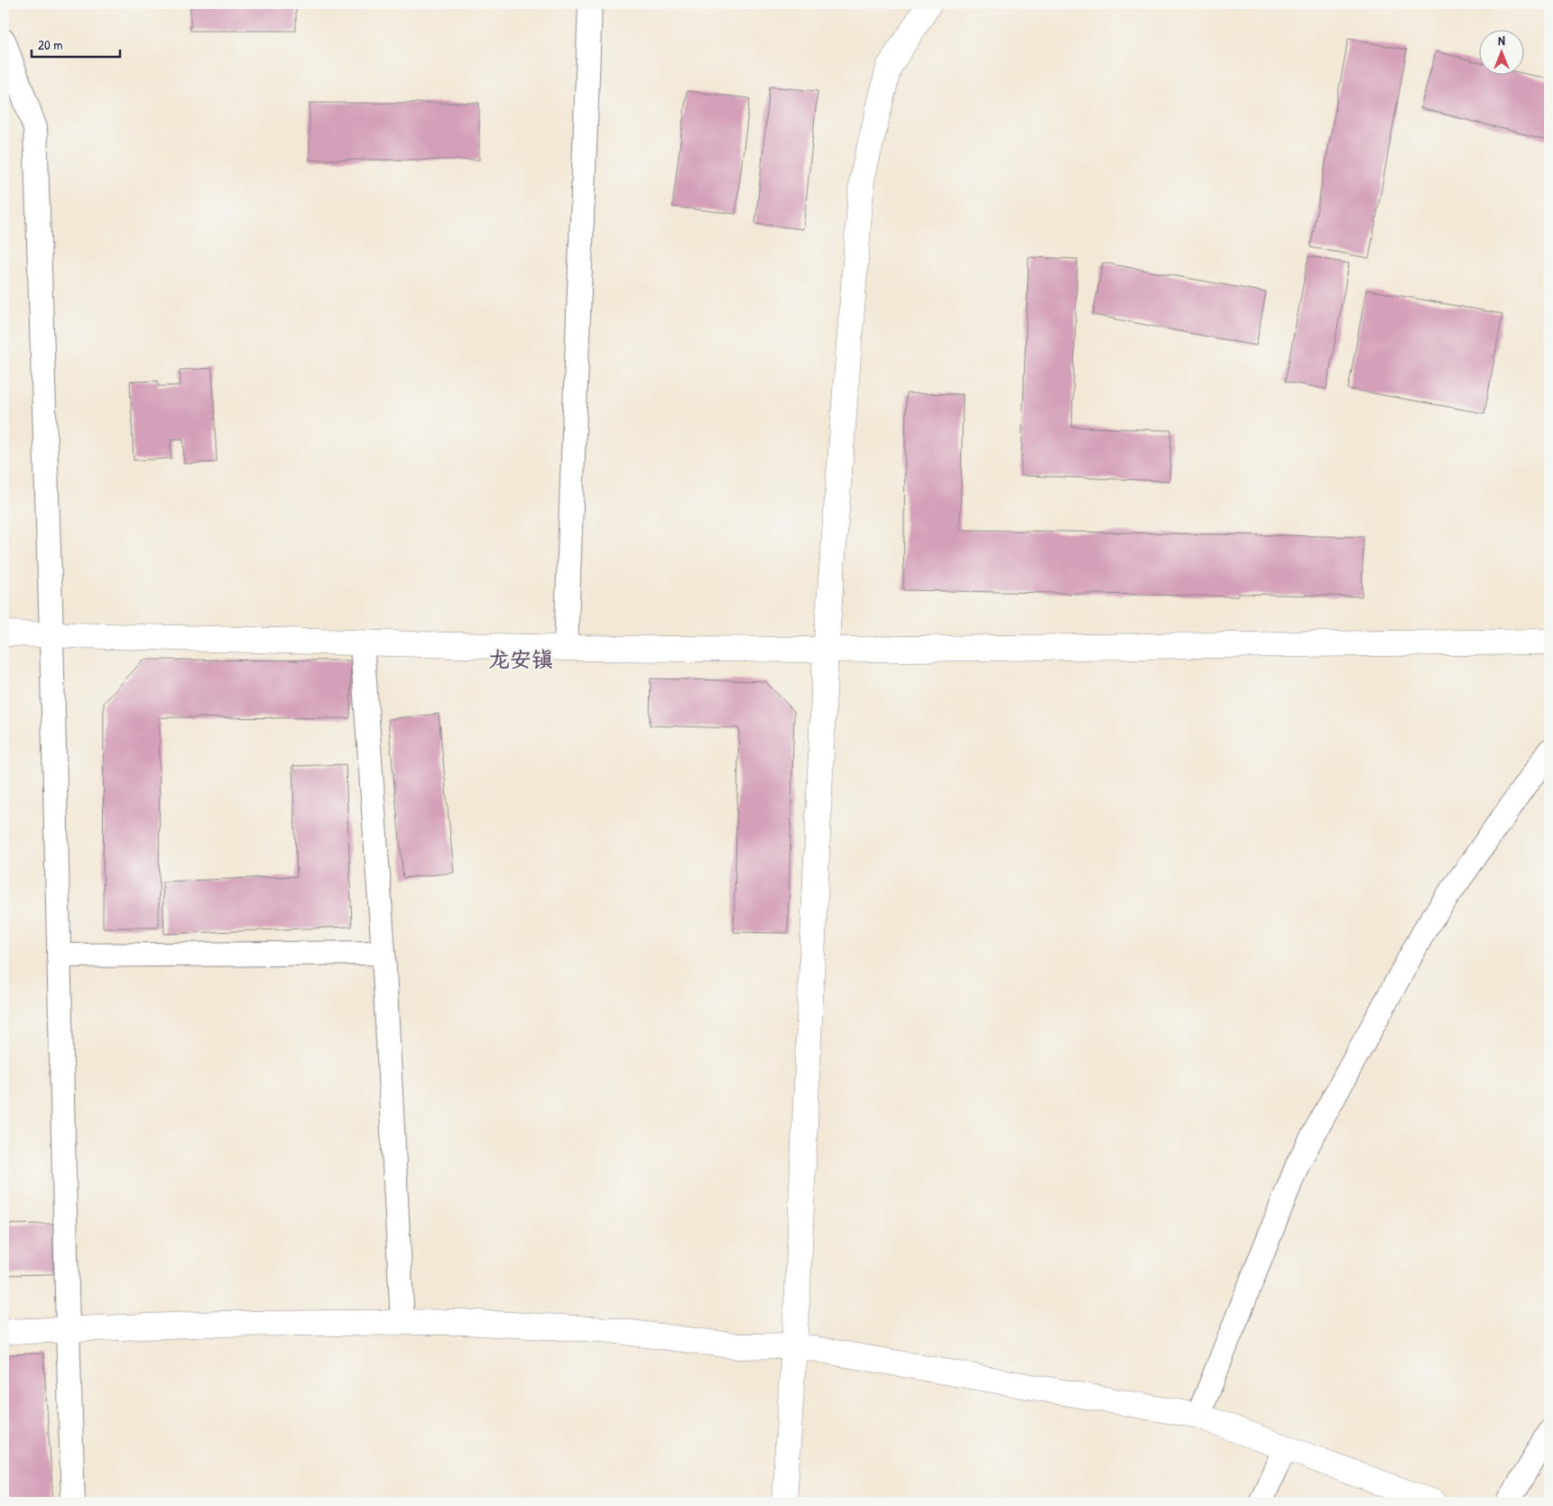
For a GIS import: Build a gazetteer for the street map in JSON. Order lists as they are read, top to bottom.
{
  "districts": ["龙安镇"],
  "scale_bar": "20 m",
  "north": "top"
}
